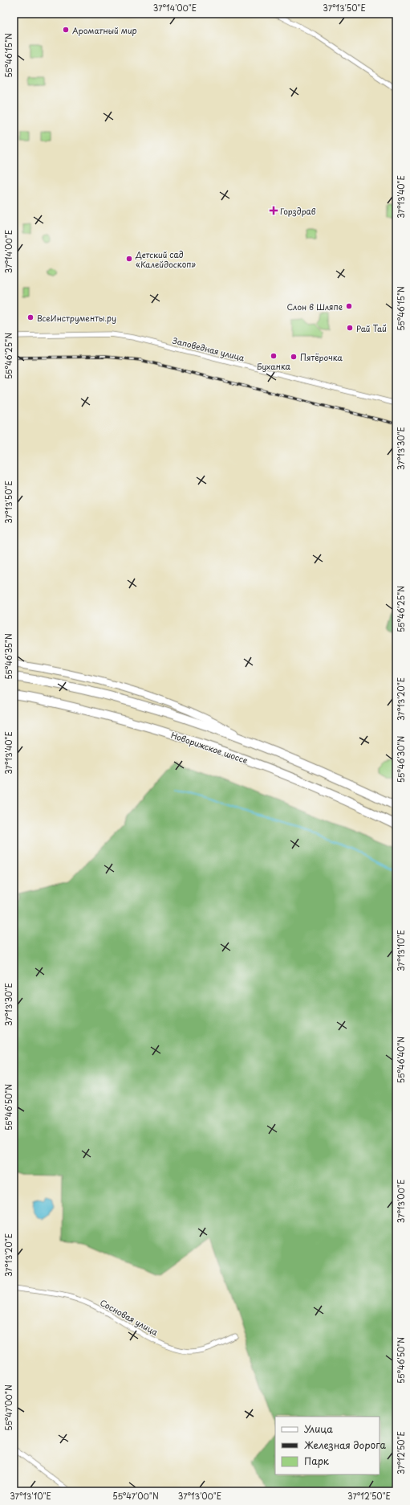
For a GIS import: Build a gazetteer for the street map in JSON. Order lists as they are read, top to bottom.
{
  "streets": {
    "highway": ["Новорижское шоссе"],
    "street": ["Заповедная улица", "Сосновая улица"]
  },
  "places": {
    "other": [
      "Ароматный мир",
      "Детский сад «Калейдоскоп»",
      "Слон в Шляпе",
      "ВсеИнструменты.ру",
      "Рай Тай",
      "Буханка",
      "Пятёрочка"
    ],
    "health": ["Горздрав"]
  },
  "legend": ["Улица", "Железная дорога", "Парк"],
  "coordinates": [
    "37°14'00\"E",
    "37°13'50\"E",
    "55°46'15\"N",
    "37°13'40\"E",
    "55°46'25\"N",
    "37°13'30\"E",
    "55°46'35\"N",
    "37°13'20\"E",
    "55°46'30\"N",
    "37°13'10\"E",
    "55°46'40\"N",
    "55°46'50\"N",
    "37°13'00\"E",
    "55°47'00\"N",
    "37°12'50\"E"
  ]
}
